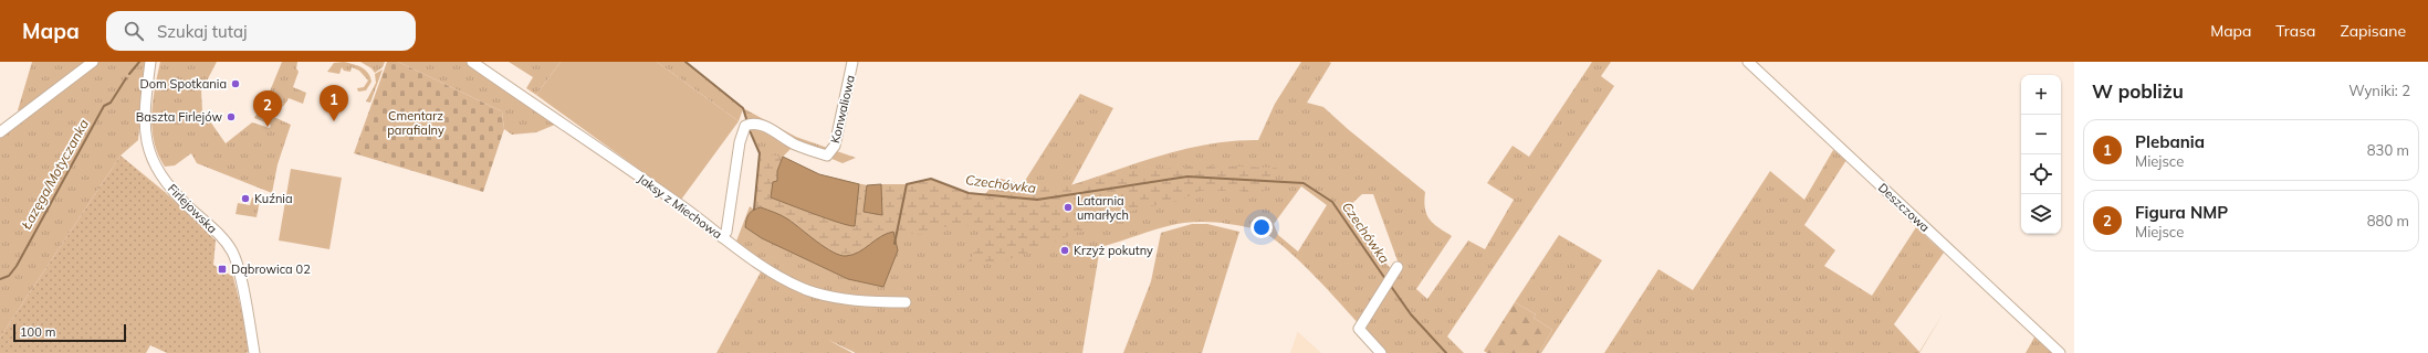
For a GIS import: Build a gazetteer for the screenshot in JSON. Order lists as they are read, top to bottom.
{
  "streets": {
    "street": [
      "Konwaliowa",
      "Jaksy z Miechowa",
      "Deszczowa",
      "Firlejowska"
    ]
  },
  "crossings": [
    ["Konwaliowa", "Jaksy z Miechowa"]
  ],
  "water": ["Łazęga/Motyczanka", "Czechówka"],
  "parks": ["Cmentarz parafialny"],
  "places": {
    "other": [
      "Dom Spotkania",
      "Baszta Firlejów",
      "Kuźnia",
      "Latarnia umarłych",
      "Krzyż pokutny"
    ],
    "transit": ["Dąbrowica 02"]
  },
  "scale_bar": "100 m",
  "page": {
    "header": "Mapa",
    "search": "Szukaj tutaj",
    "nav": ["Mapa", "Trasa", "Zapisane"],
    "heading": ["W pobliżu", "Wyniki: 2"],
    "map_buttons": ["+", "−"],
    "pins": ["1", "2"],
    "list": [
      {
        "mark": "1",
        "name": "Plebania",
        "note": "Miejsce",
        "value": "830 m"
      },
      {
        "mark": "2",
        "name": "Figura NMP",
        "note": "Miejsce",
        "value": "880 m"
      }
    ],
    "scale": "100 m"
  }
}
